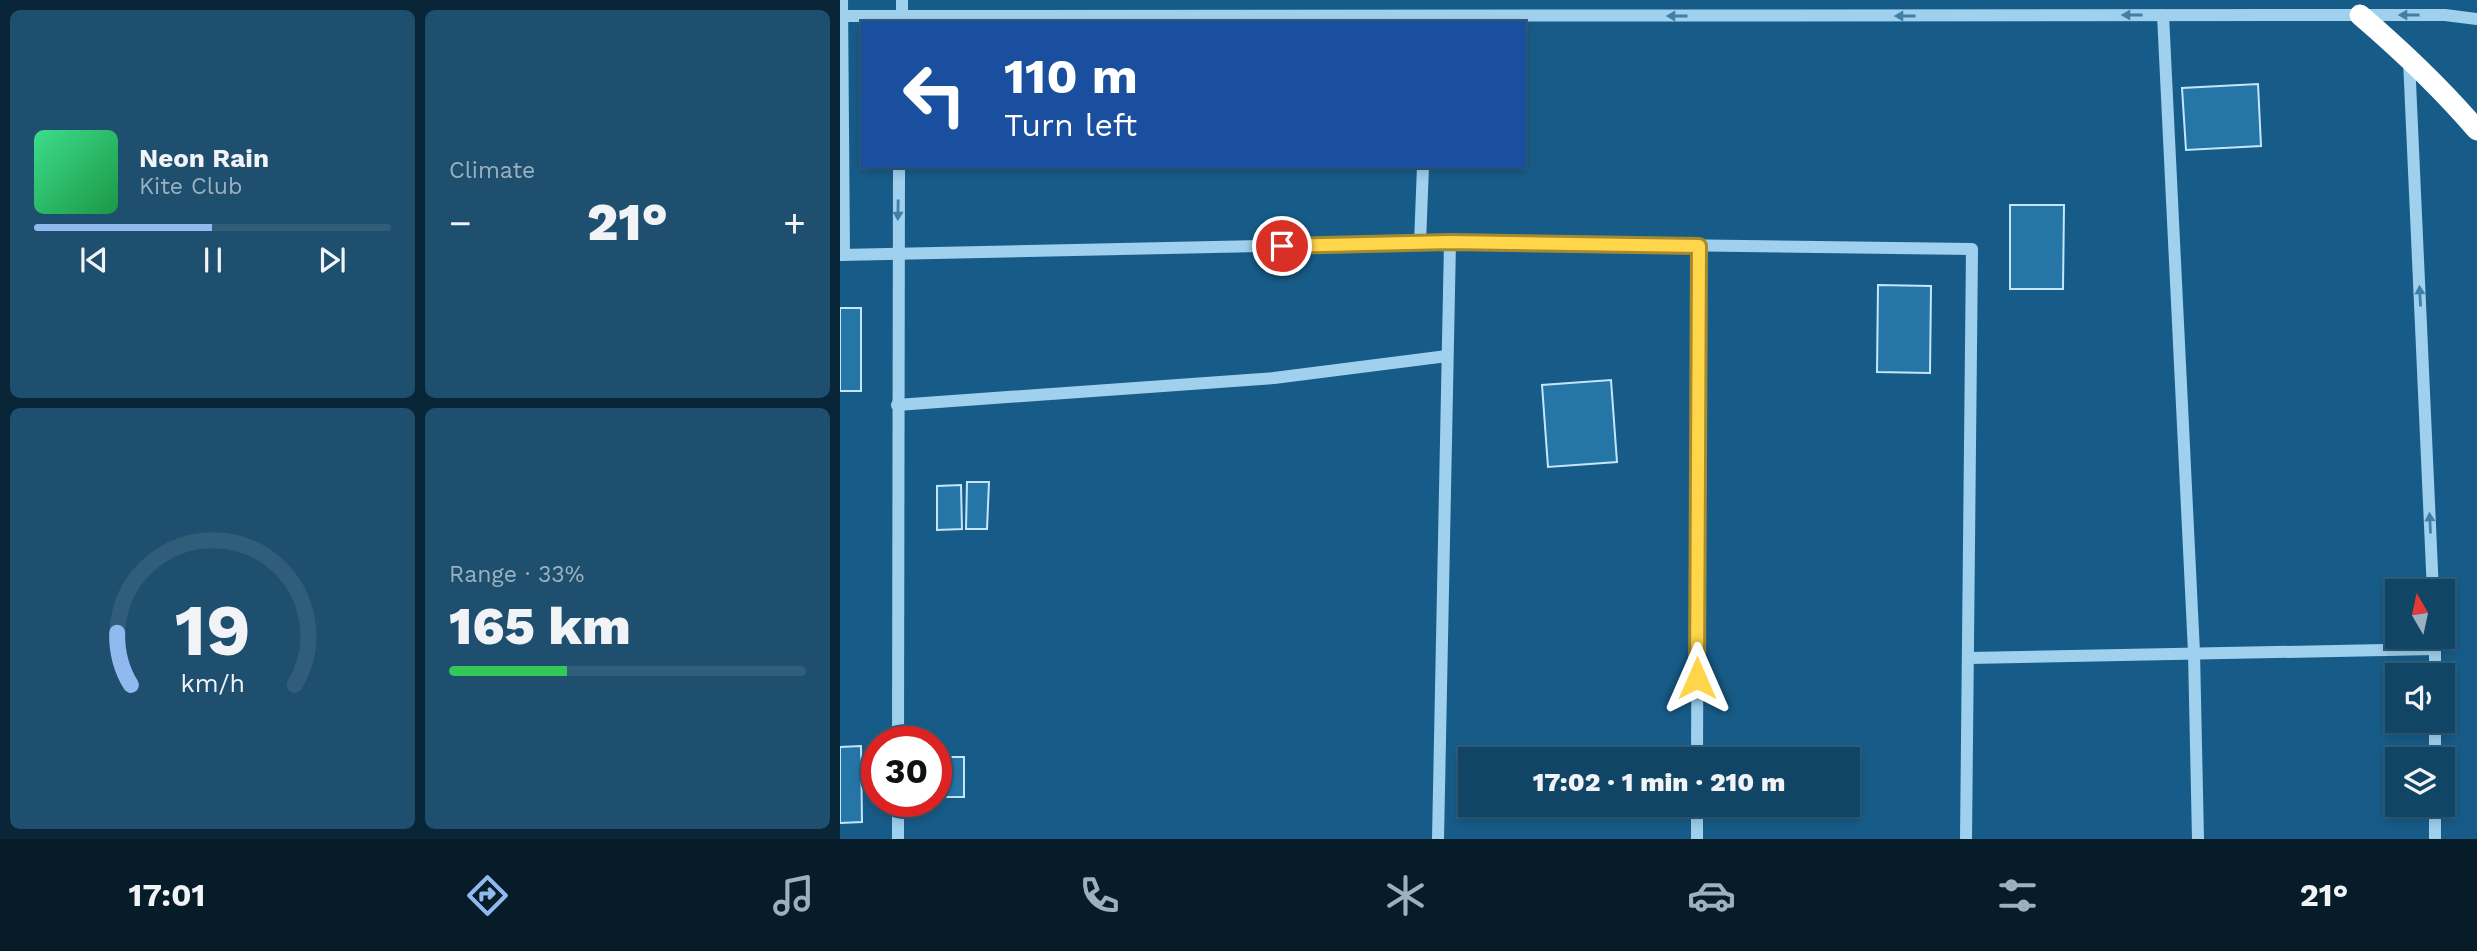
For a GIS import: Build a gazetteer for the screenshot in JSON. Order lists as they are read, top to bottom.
{
  "north": "top",
  "page": {
    "tile": [
      "Climate",
      ["Range · 33%", "165 km"]
    ],
    "turn": ["110 m", "Turn left"],
    "song": ["Neon Rain", "Kite Club"],
    "heat": ["−", "21°", "+"],
    "limit": "30",
    "trip": "17:02 · 1 min · 210 m",
    "tabs": ["17:01", "21°"],
    "gauge": ["19", "km/h"]
  }
}
